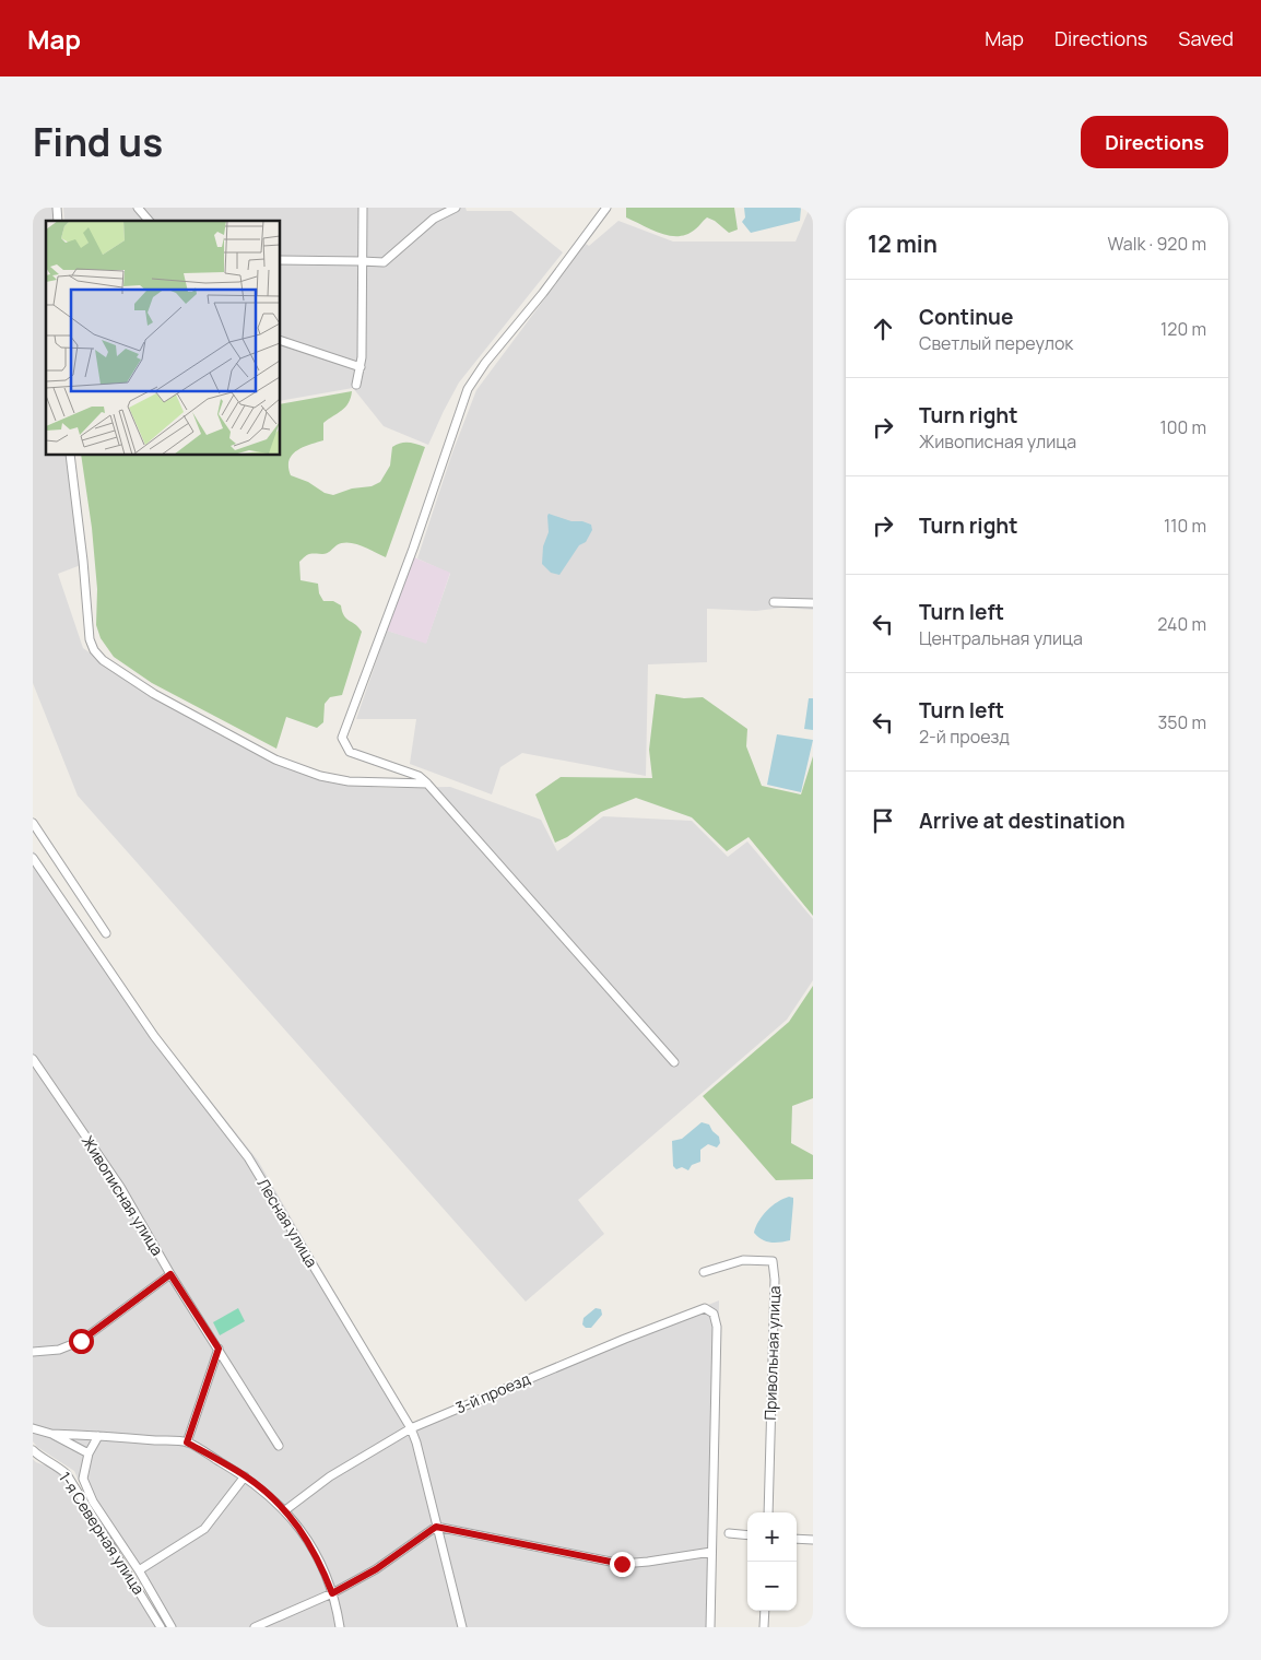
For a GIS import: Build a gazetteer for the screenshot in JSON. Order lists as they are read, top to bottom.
{
  "streets": {
    "street": [
      "Живописная улица",
      "Лесная улица",
      "Привольная улица",
      "3-й проезд",
      "1-я Северная улица"
    ]
  },
  "crossings": [
    ["Лесная улица", "3-й проезд"]
  ],
  "page": {
    "header": "Map",
    "nav": ["Map", "Directions", "Saved"],
    "title": "Find us",
    "buttons": "Directions",
    "heading": ["12 min", "Walk · 920 m"],
    "list": [
      ["Continue", "Светлый переулок", "120 m"],
      ["Turn right", "Живописная улица", "100 m"],
      ["Turn right", "110 m"],
      ["Turn left", "Центральная улица", "240 m"],
      ["Turn left", "2-й проезд", "350 m"],
      "Arrive at destination"
    ],
    "map_buttons": ["+", "−"]
  }
}
